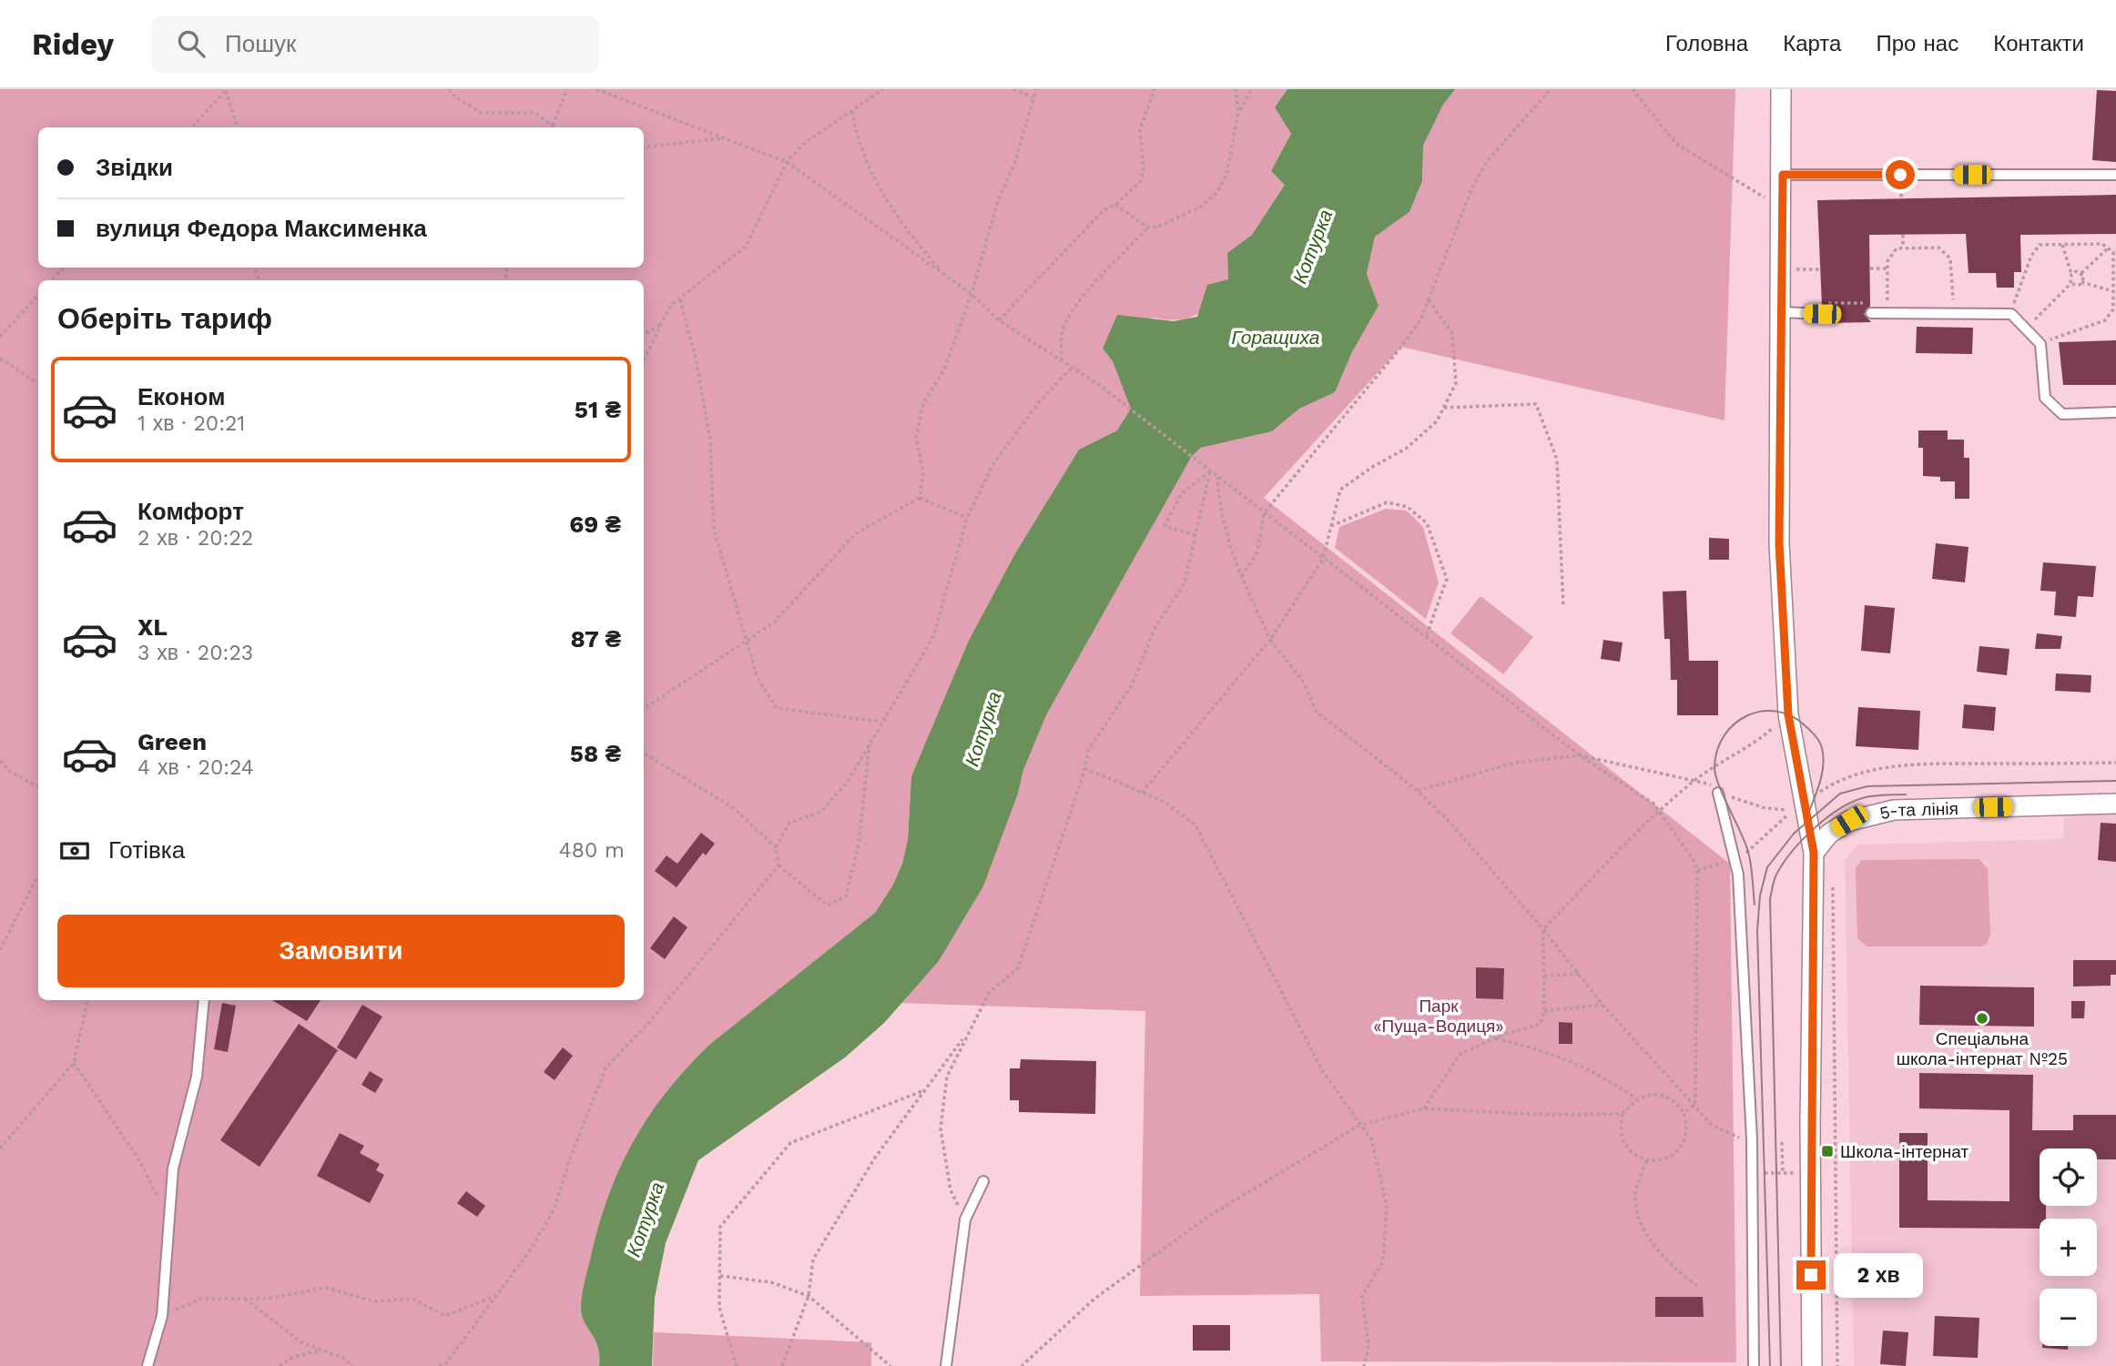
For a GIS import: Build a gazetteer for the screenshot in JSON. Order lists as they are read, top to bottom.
{
  "streets": {
    "street": ["5-та лінія"]
  },
  "water": ["Котурка", "Горащиха"],
  "parks": ["Парк «Пуща-Водиця»"],
  "places": {
    "other": ["Спеціальна школа-інтернат №25"],
    "transit": ["Школа-інтернат"]
  },
  "page": {
    "header": "Ridey",
    "search": "Пошук",
    "nav": [
      "Головна",
      "Карта",
      "Про нас",
      "Контакти"
    ],
    "banner": ["Звідки", "вулиця Федора Максименка"],
    "heading": "Оберіть тариф",
    "list": [
      {
        "name": "Економ",
        "note": "1 хв · 20:21",
        "value": "51 ₴"
      },
      {
        "name": "Комфорт",
        "note": "2 хв · 20:22",
        "value": "69 ₴"
      },
      {
        "name": "XL",
        "note": "3 хв · 20:23",
        "value": "87 ₴"
      },
      {
        "name": "Green",
        "note": "4 хв · 20:24",
        "value": "58 ₴"
      }
    ],
    "pay": ["Готівка", "480 m"],
    "buttons": "Замовити",
    "map_buttons": ["+", "−"],
    "bubble": "2 хв"
  }
}
